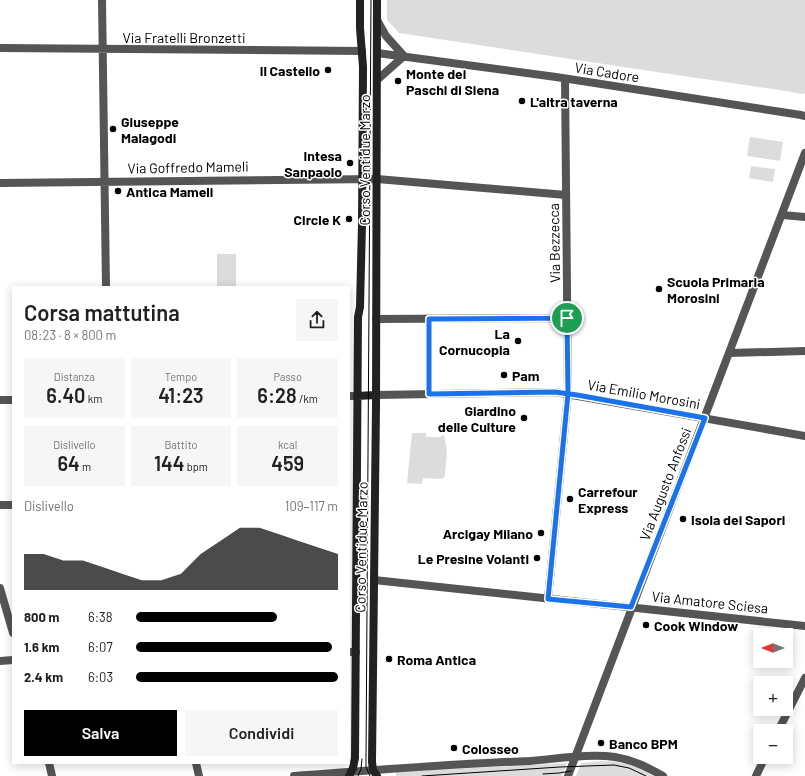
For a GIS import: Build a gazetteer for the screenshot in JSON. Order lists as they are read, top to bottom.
{
  "streets": {
    "main road": ["Via Cadore", "Corso Ventidue Marzo"],
    "street": [
      "Via Fratelli Bronzetti",
      "Via Goffredo Mameli",
      "Via Bezzecca",
      "Via Emilio Morosini",
      "Via Augusto Anfossi",
      "Via Amatore Sciesa"
    ]
  },
  "crossings": [
    ["Via Fratelli Bronzetti", "Via Cadore"],
    ["Via Fratelli Bronzetti", "Corso Ventidue Marzo"],
    ["Via Cadore", "Corso Ventidue Marzo"],
    ["Via Cadore", "Via Bezzecca"],
    ["Corso Ventidue Marzo", "Via Goffredo Mameli"],
    ["Corso Ventidue Marzo", "Via Emilio Morosini"],
    ["Corso Ventidue Marzo", "Via Amatore Sciesa"],
    ["Via Goffredo Mameli", "Via Bezzecca"],
    ["Via Bezzecca", "Via Emilio Morosini"],
    ["Via Bezzecca", "Via Amatore Sciesa"],
    ["Via Emilio Morosini", "Via Augusto Anfossi"],
    ["Via Augusto Anfossi", "Via Amatore Sciesa"]
  ],
  "places": [
    "Il Castello",
    "Monte dei Paschi di Siena",
    "L'altra taverna",
    "Giuseppe Malagodi",
    "Intesa Sanpaolo",
    "Antica Mameli",
    "Circle K",
    "Scuola Primaria Morosini",
    "La Cornucopia",
    "Pam",
    "Giardino delle Culture",
    "Carrefour Express",
    "Isola dei Sapori",
    "Arcigay Milano",
    "Le Presine Volanti",
    "Cook Window",
    "Roma Antica",
    "Banco BPM",
    "Colosseo"
  ],
  "north": "left",
  "page": {
    "heading": ["Corsa mattutina", "08:23 · 8 × 800 m"],
    "stats": [
      ["Distanza", "6.40 km"],
      ["Tempo", "41:23"],
      ["Passo", "6:28 /km"],
      ["Dislivello", "64 m"],
      ["Battito", "144 bpm"],
      ["kcal", "459"]
    ],
    "chart": ["Dislivello", "109–117 m"],
    "list": [
      {
        "name": "800 m",
        "note": "6:38"
      },
      {
        "name": "1.6 km",
        "note": "6:07"
      },
      {
        "name": "2.4 km",
        "note": "6:03"
      }
    ],
    "map_buttons": ["+", "−"],
    "buttons": ["Salva", "Condividi"]
  }
}
